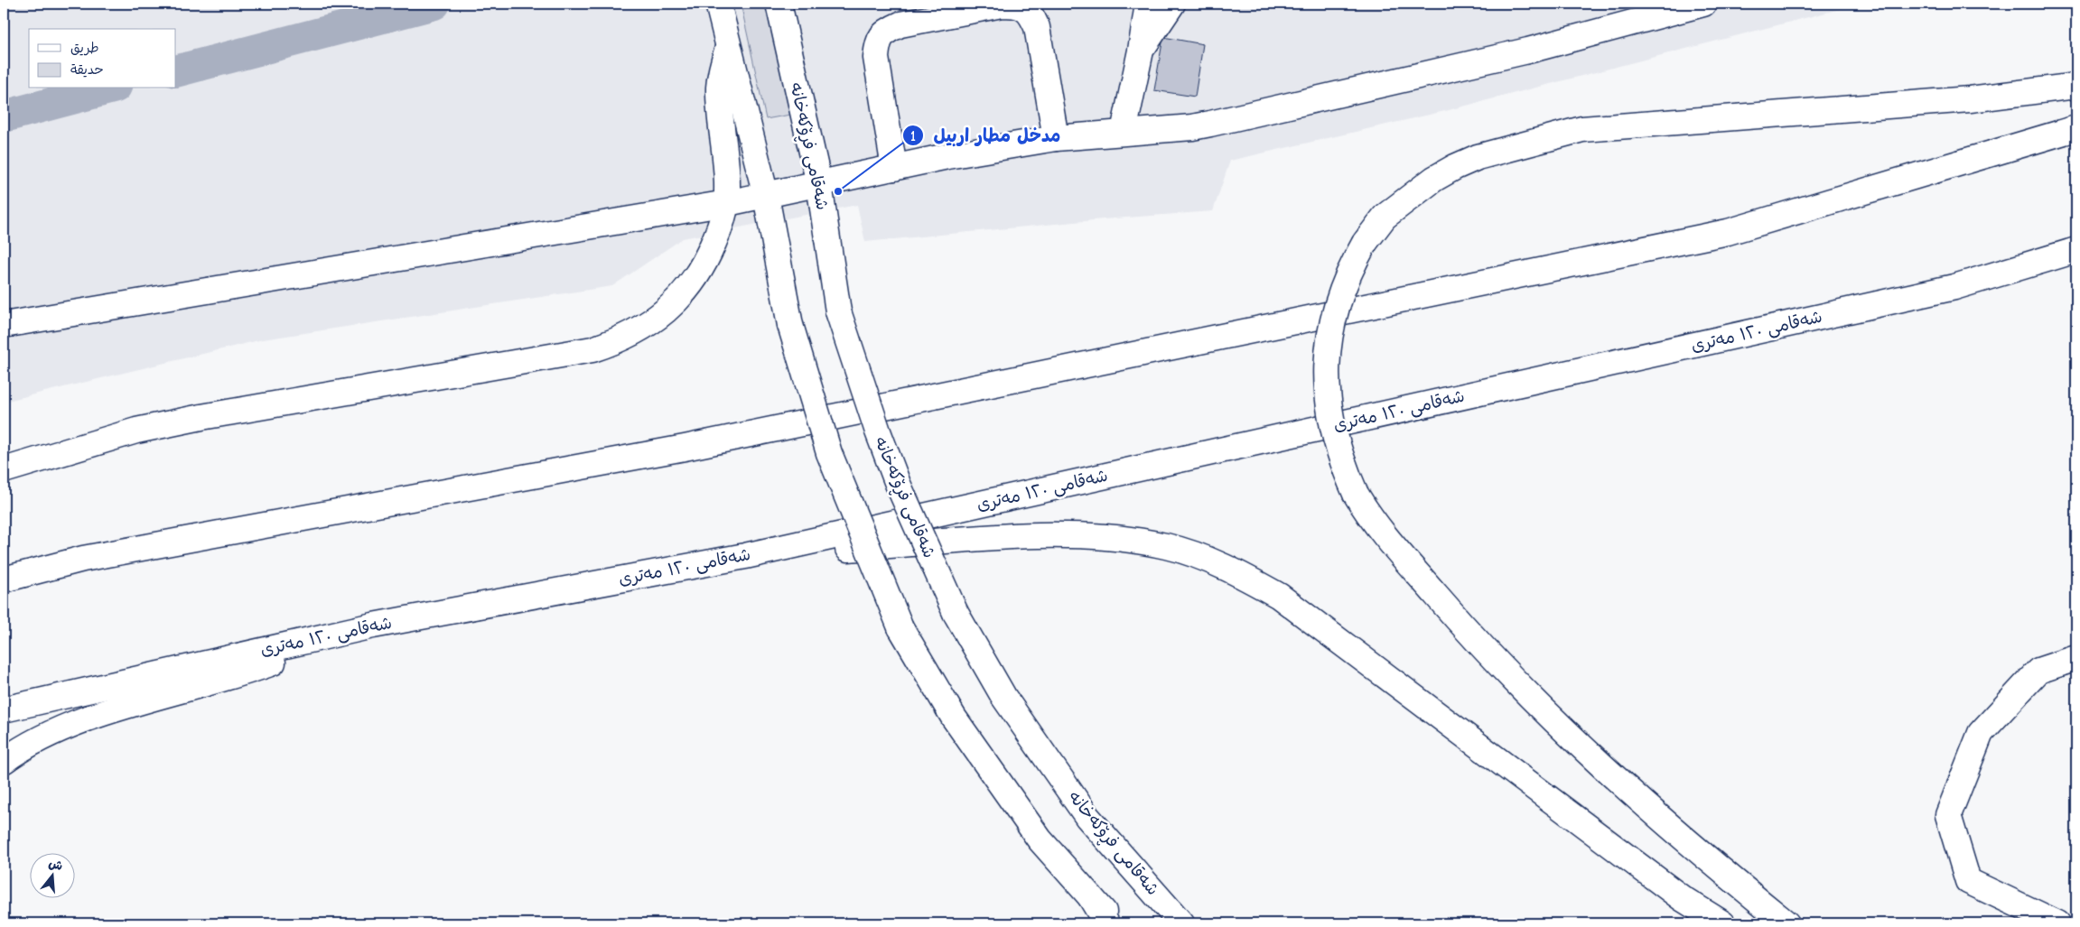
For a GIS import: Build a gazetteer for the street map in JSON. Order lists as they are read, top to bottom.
{
  "streets": {
    "main road": ["شەقامی فڕۆکەخانە", "شەقامی ١٢٠ مەتری"]
  },
  "places": ["مدخل مطار اربيل"],
  "legend": ["طريق", "حديقة"],
  "north": "top"
}
